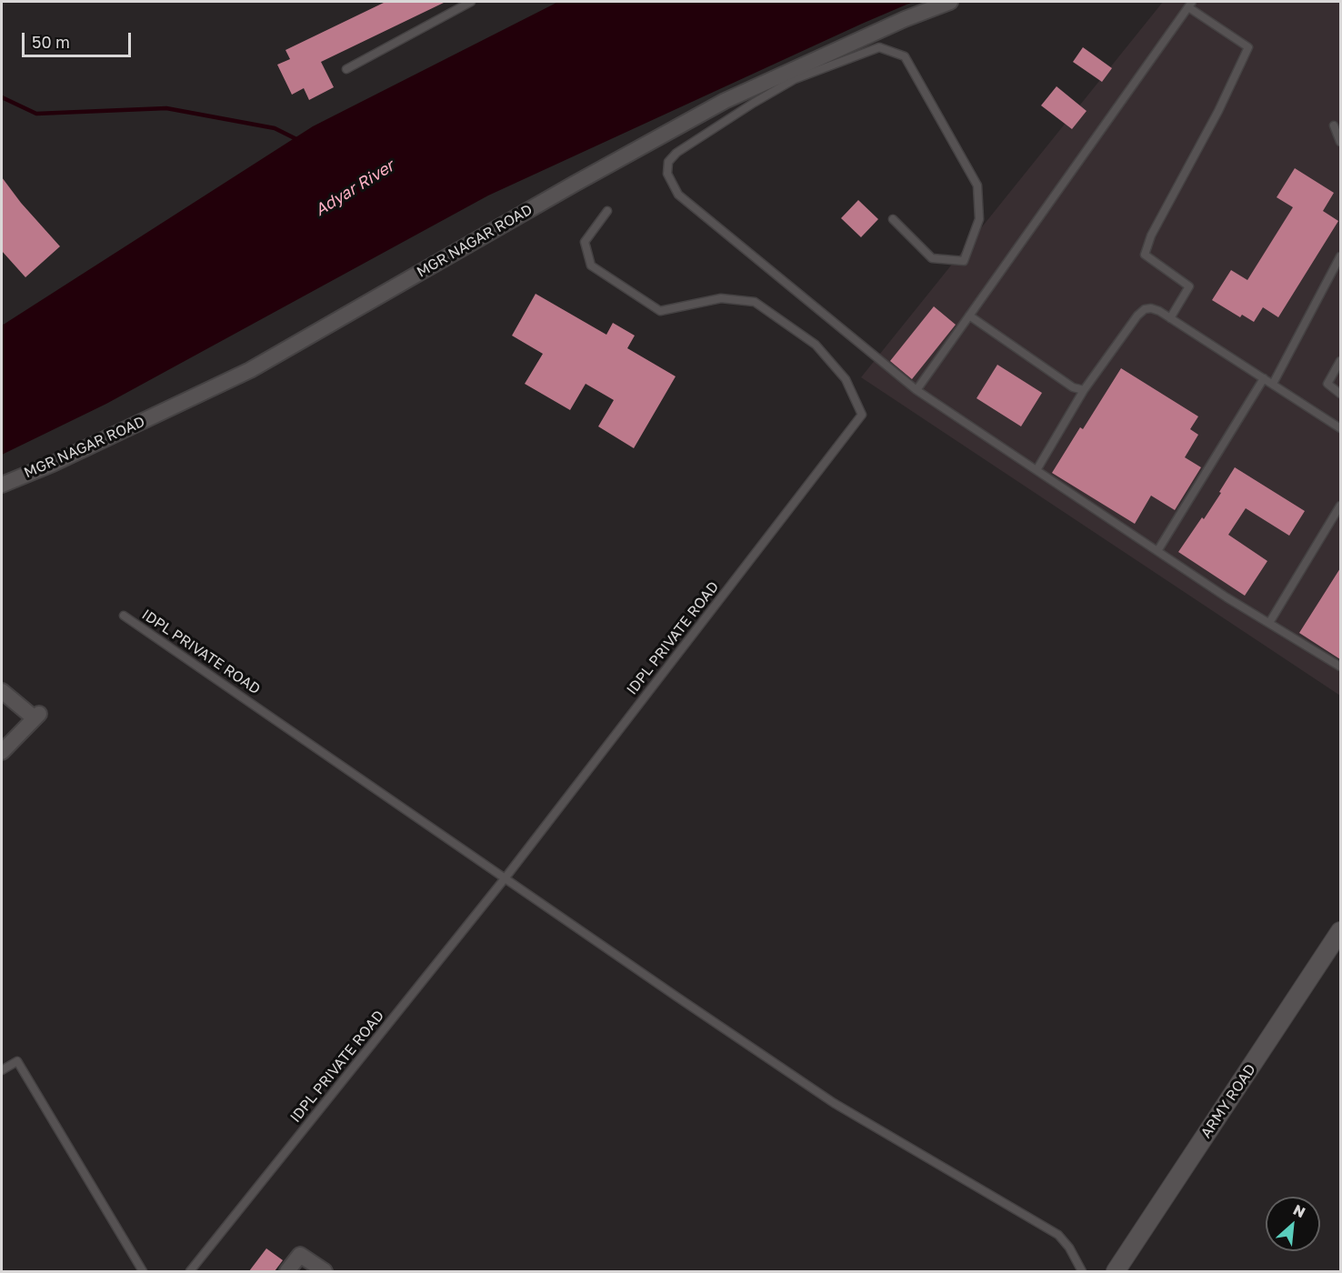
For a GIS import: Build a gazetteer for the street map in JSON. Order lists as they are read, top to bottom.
{
  "streets": {
    "street": ["MGR NAGAR ROAD", "ARMY ROAD"],
    "lane": ["IDPL PRIVATE ROAD"]
  },
  "water": ["Adyar River"],
  "scale_bar": "50 m",
  "north": "top right"
}
